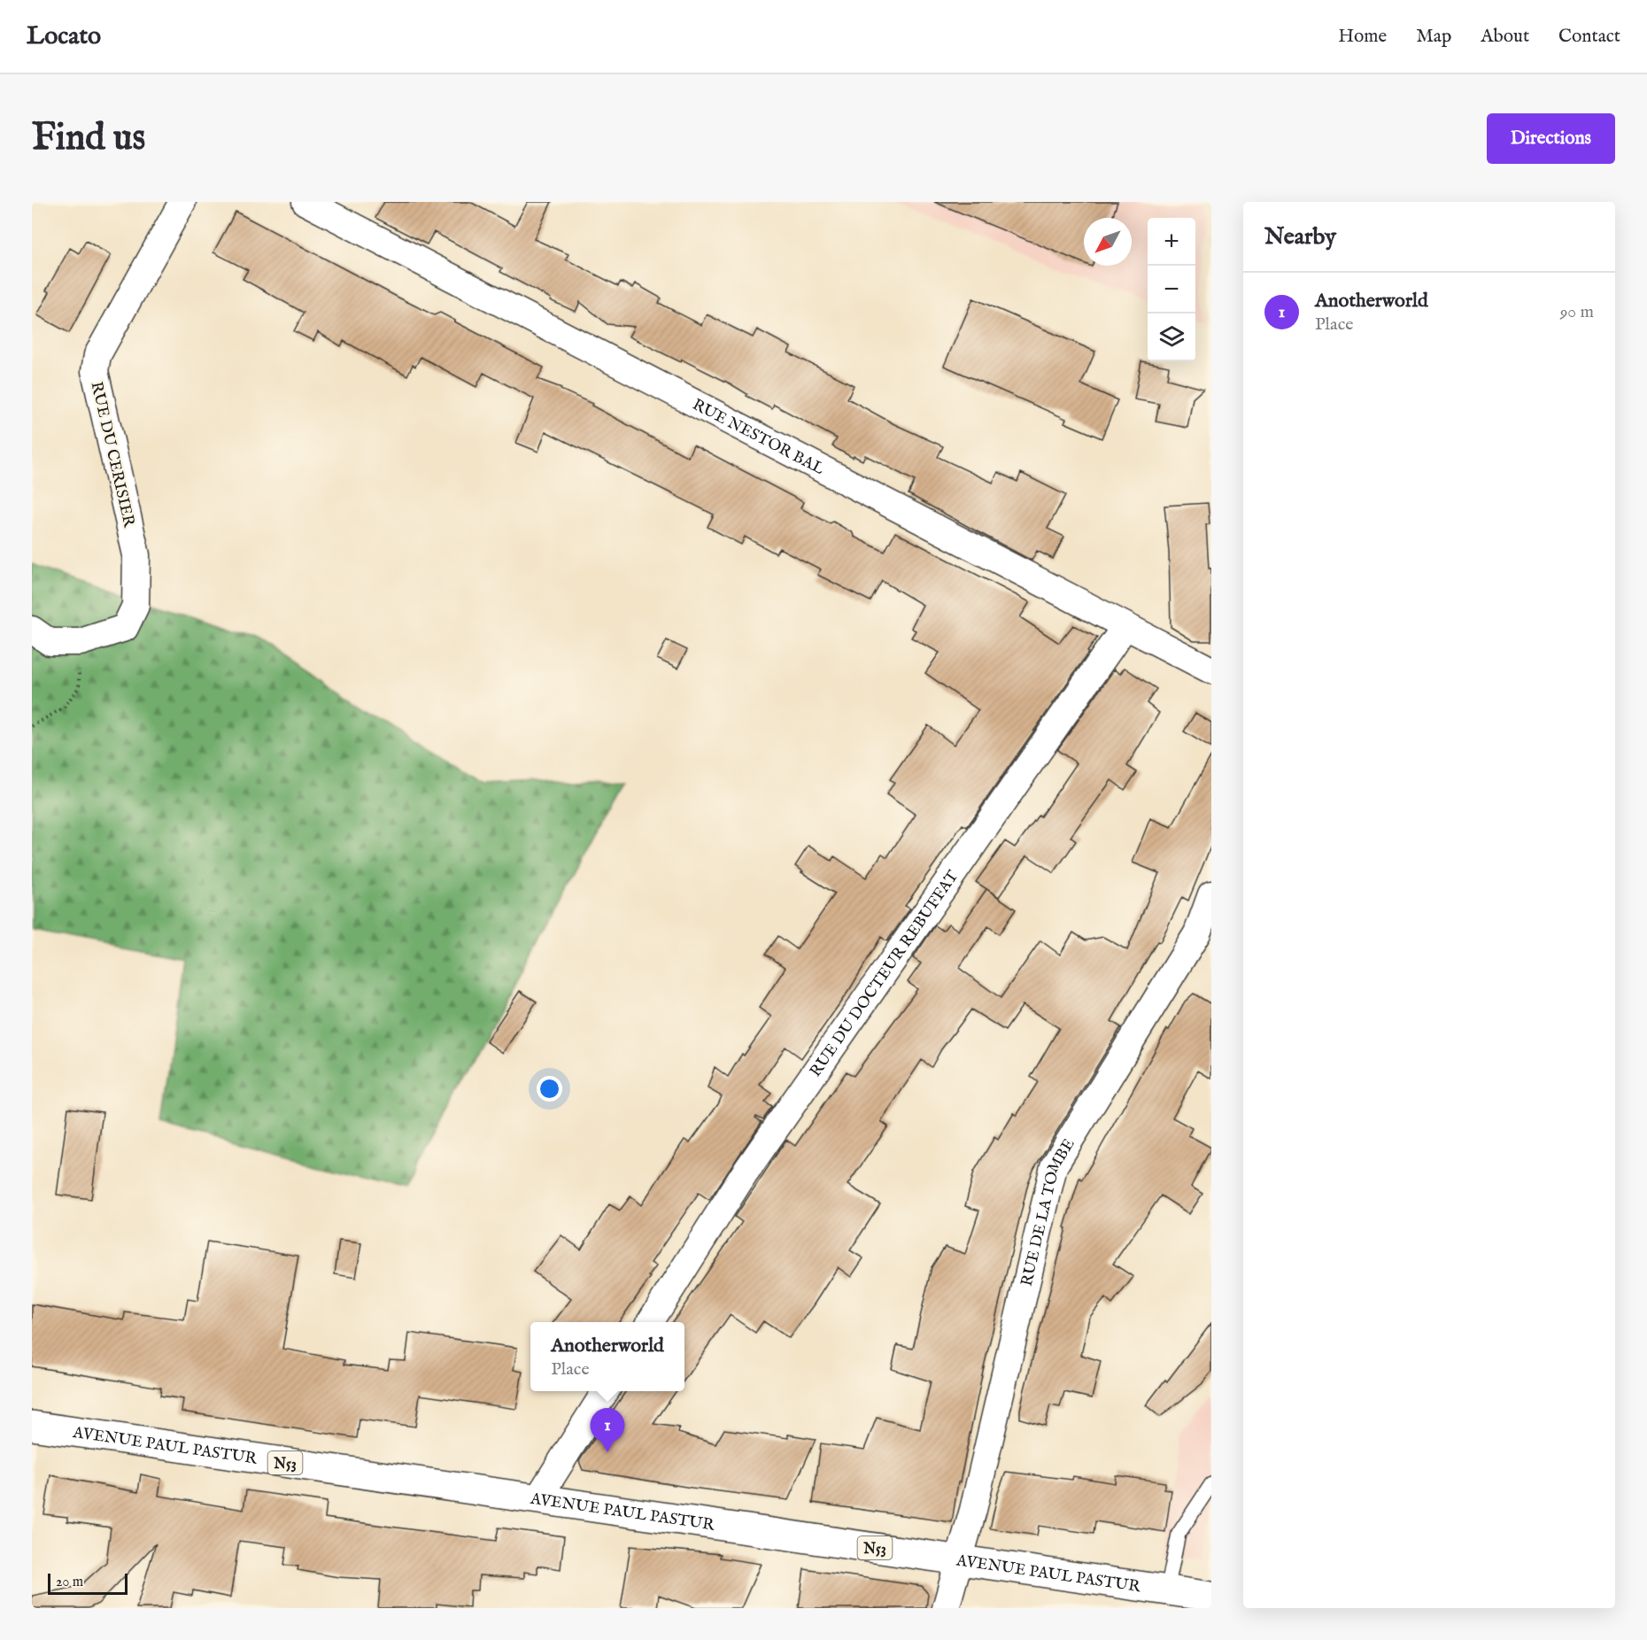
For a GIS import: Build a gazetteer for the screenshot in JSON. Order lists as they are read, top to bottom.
{
  "streets": {
    "main road": ["AVENUE PAUL PASTUR", "N53"],
    "street": [
      "RUE NESTOR BAL",
      "RUE DU CERISIER",
      "RUE DU DOCTEUR REBUFFAT",
      "RUE DE LA TOMBE"
    ]
  },
  "crossings": [
    ["RUE NESTOR BAL", "RUE DU DOCTEUR REBUFFAT"],
    ["RUE DE LA TOMBE", "AVENUE PAUL PASTUR"]
  ],
  "scale_bar": "20 m",
  "north": "bottom left",
  "page": {
    "header": "Locato",
    "nav": [
      "Home",
      "Map",
      "About",
      "Contact"
    ],
    "buttons": "Directions",
    "title": "Find us",
    "heading": "Nearby",
    "map_buttons": ["+", "−"],
    "list": [
      {
        "mark": "1",
        "name": "Anotherworld",
        "note": "Place",
        "value": "90 m"
      }
    ],
    "popup": ["Anotherworld", "Place"],
    "pins": "1",
    "scale": "20 m"
  }
}
